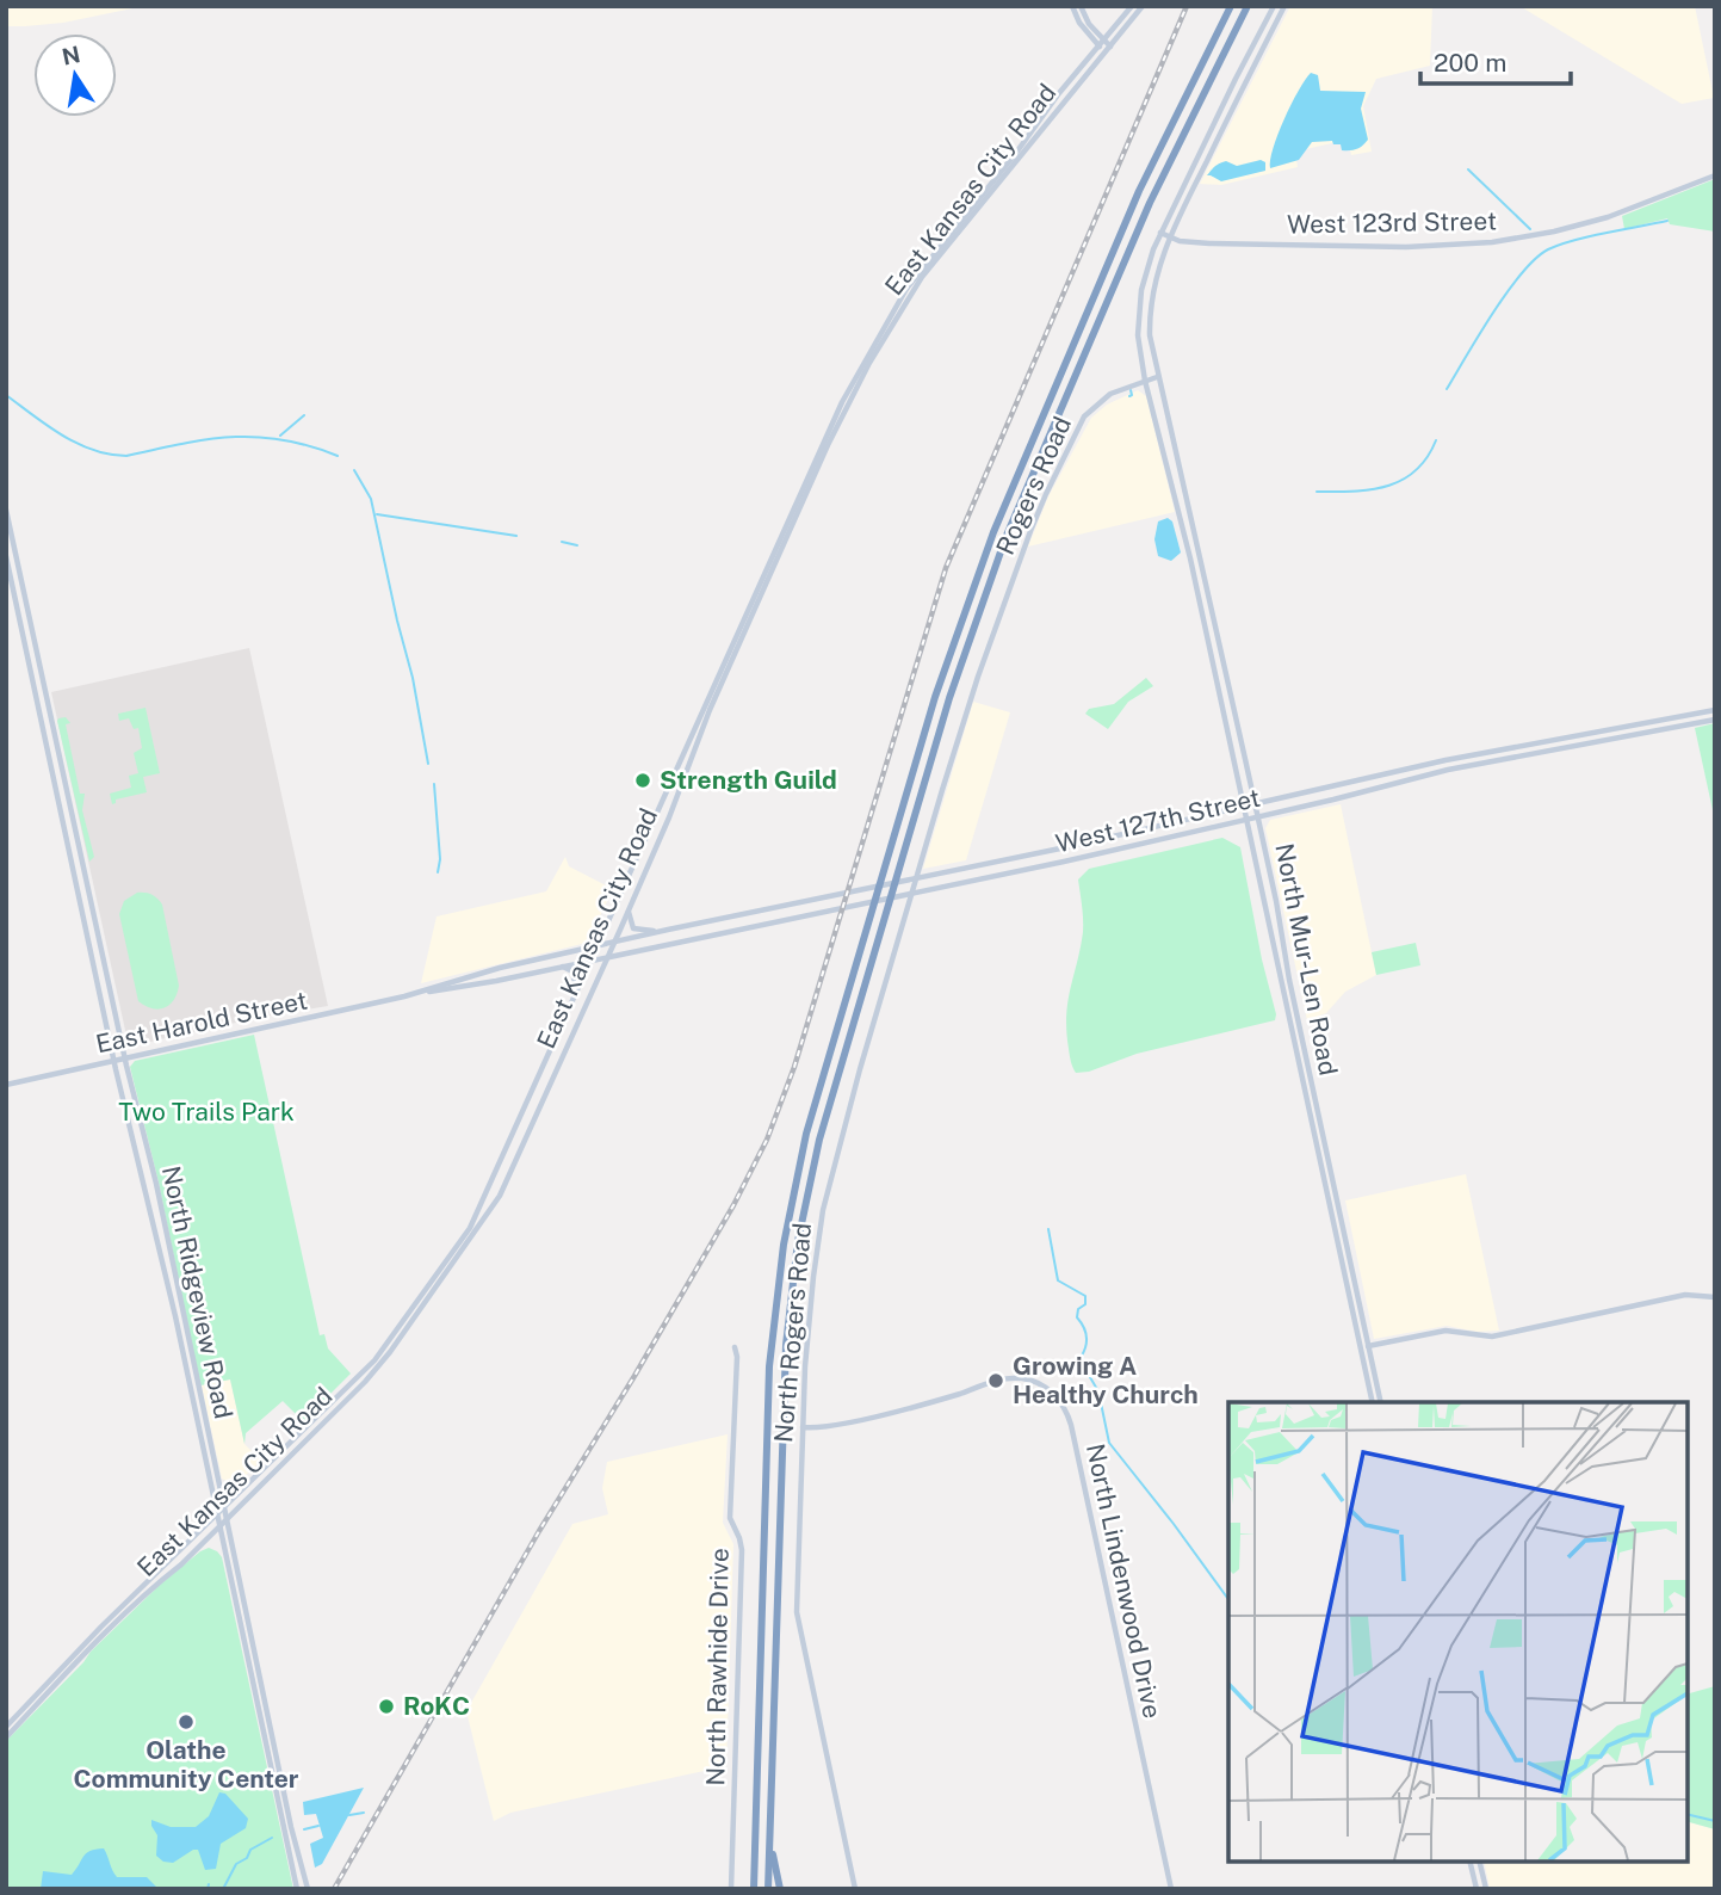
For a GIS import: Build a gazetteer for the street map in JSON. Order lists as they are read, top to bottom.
{
  "streets": {
    "main road": [
      "East Kansas City Road",
      "West 123rd Street",
      "Rogers Road",
      "West 127th Street",
      "North Mur-Len Road",
      "East Harold Street",
      "North Ridgeview Road",
      "North Rogers Road",
      "North Lindenwood Drive",
      "North Rawhide Drive"
    ]
  },
  "crossings": [
    ["East Kansas City Road", "West 127th Street"],
    ["East Kansas City Road", "East Harold Street"],
    ["East Kansas City Road", "North Ridgeview Road"],
    ["West 123rd Street", "North Mur-Len Road"],
    ["Rogers Road", "North Mur-Len Road"],
    ["Rogers Road", "North Rogers Road"],
    ["West 127th Street", "North Mur-Len Road"],
    ["West 127th Street", "East Harold Street"],
    ["East Harold Street", "North Ridgeview Road"],
    ["North Rogers Road", "North Lindenwood Drive"]
  ],
  "parks": ["Two Trails Park"],
  "places": [
    "Strength Guild",
    "Growing A Healthy Church",
    "RoKC",
    "Olathe Community Center"
  ],
  "scale_bar": "200 m",
  "north": "top"
}
